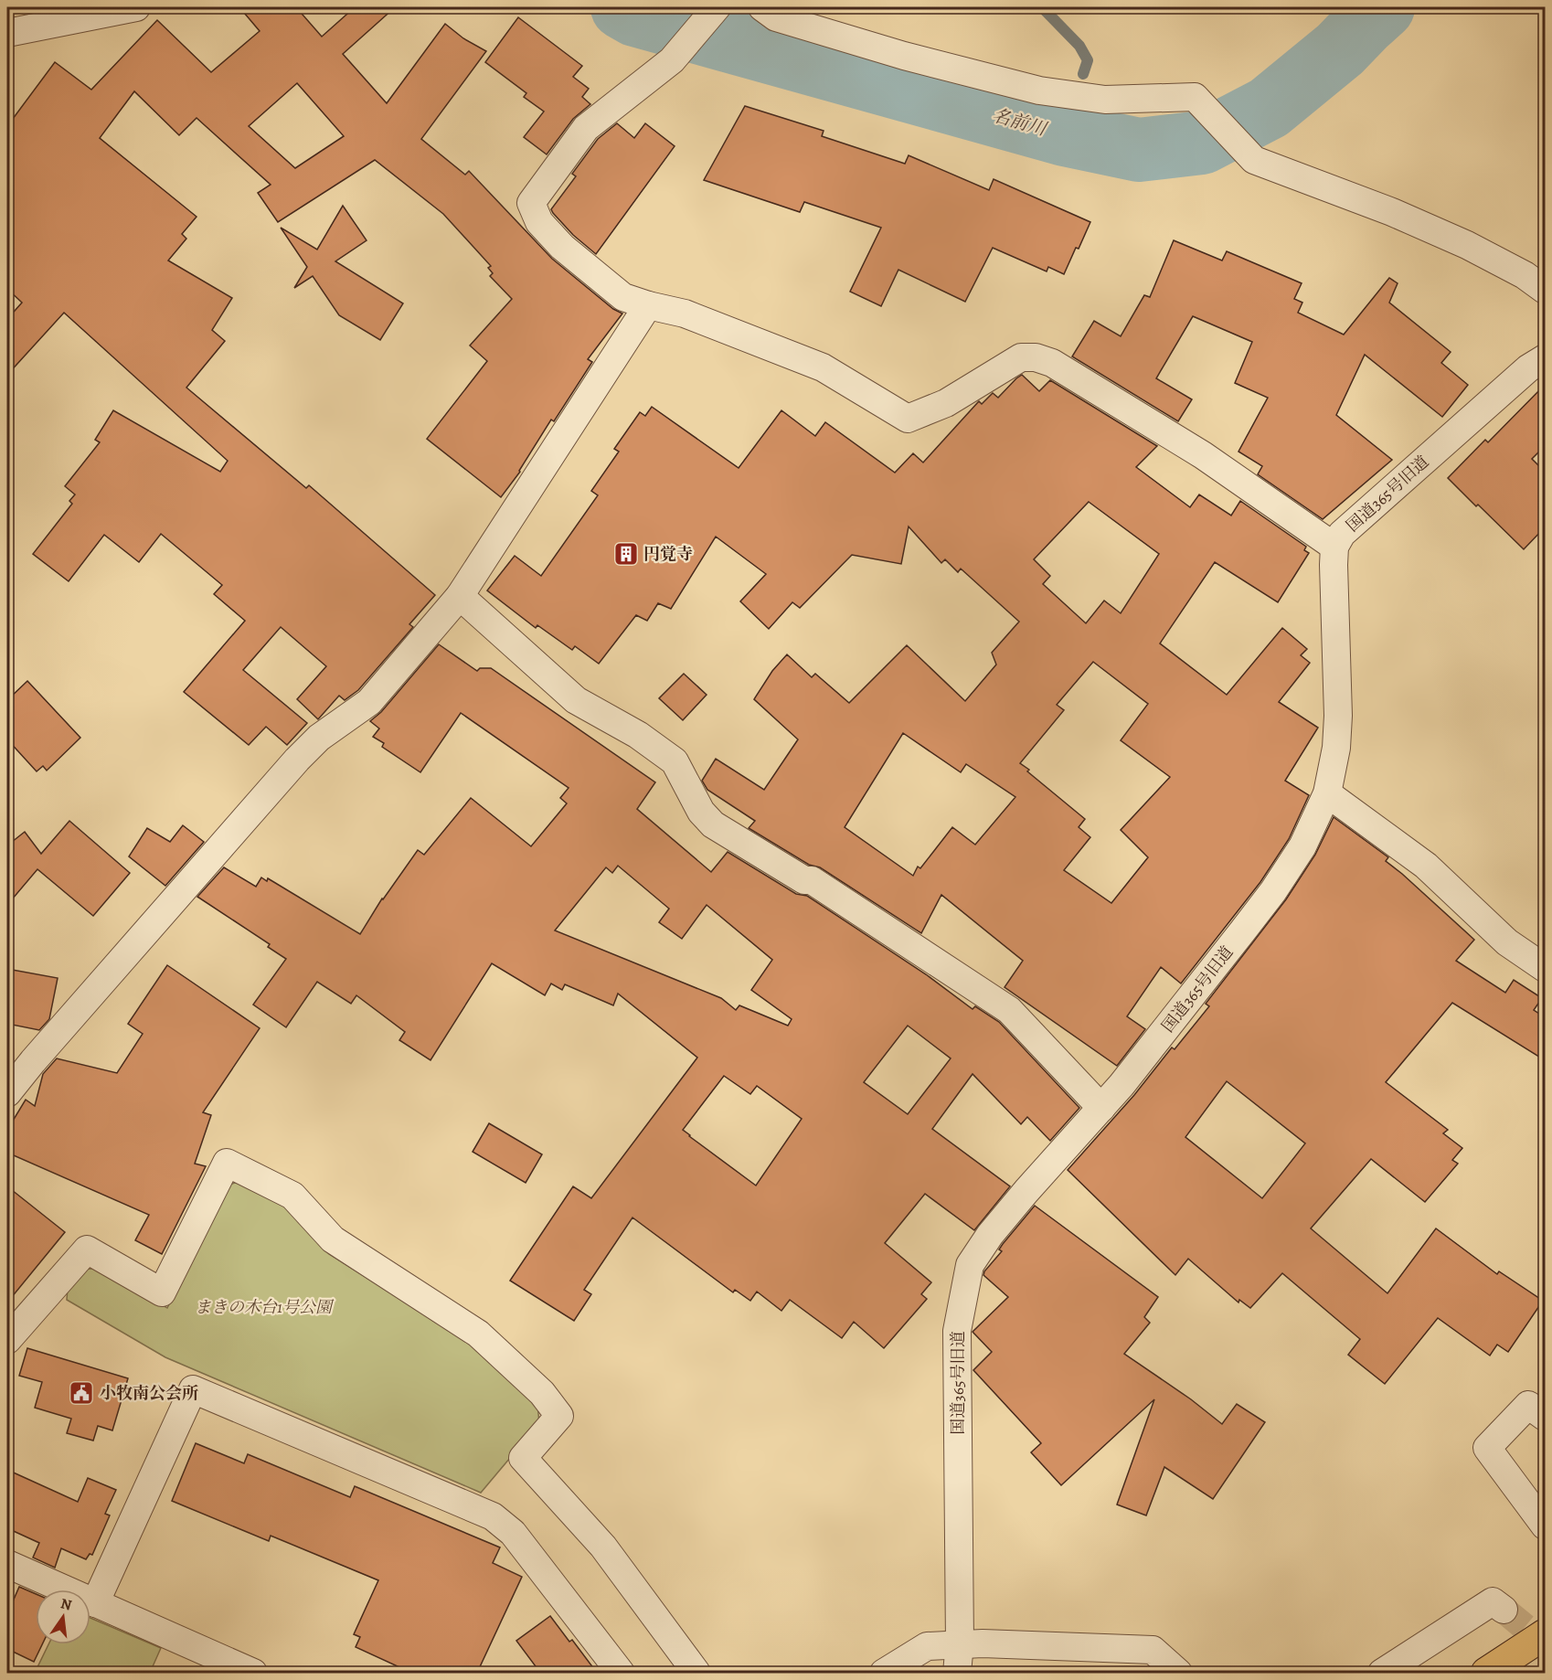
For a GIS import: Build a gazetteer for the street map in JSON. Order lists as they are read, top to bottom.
{
  "streets": {
    "street": ["国道365号旧道"]
  },
  "water": ["名前川"],
  "parks": ["まきの木台1号公園"],
  "places": {
    "building": ["円覚寺"],
    "public building": ["小牧南公会所"]
  },
  "north": "top"
}
